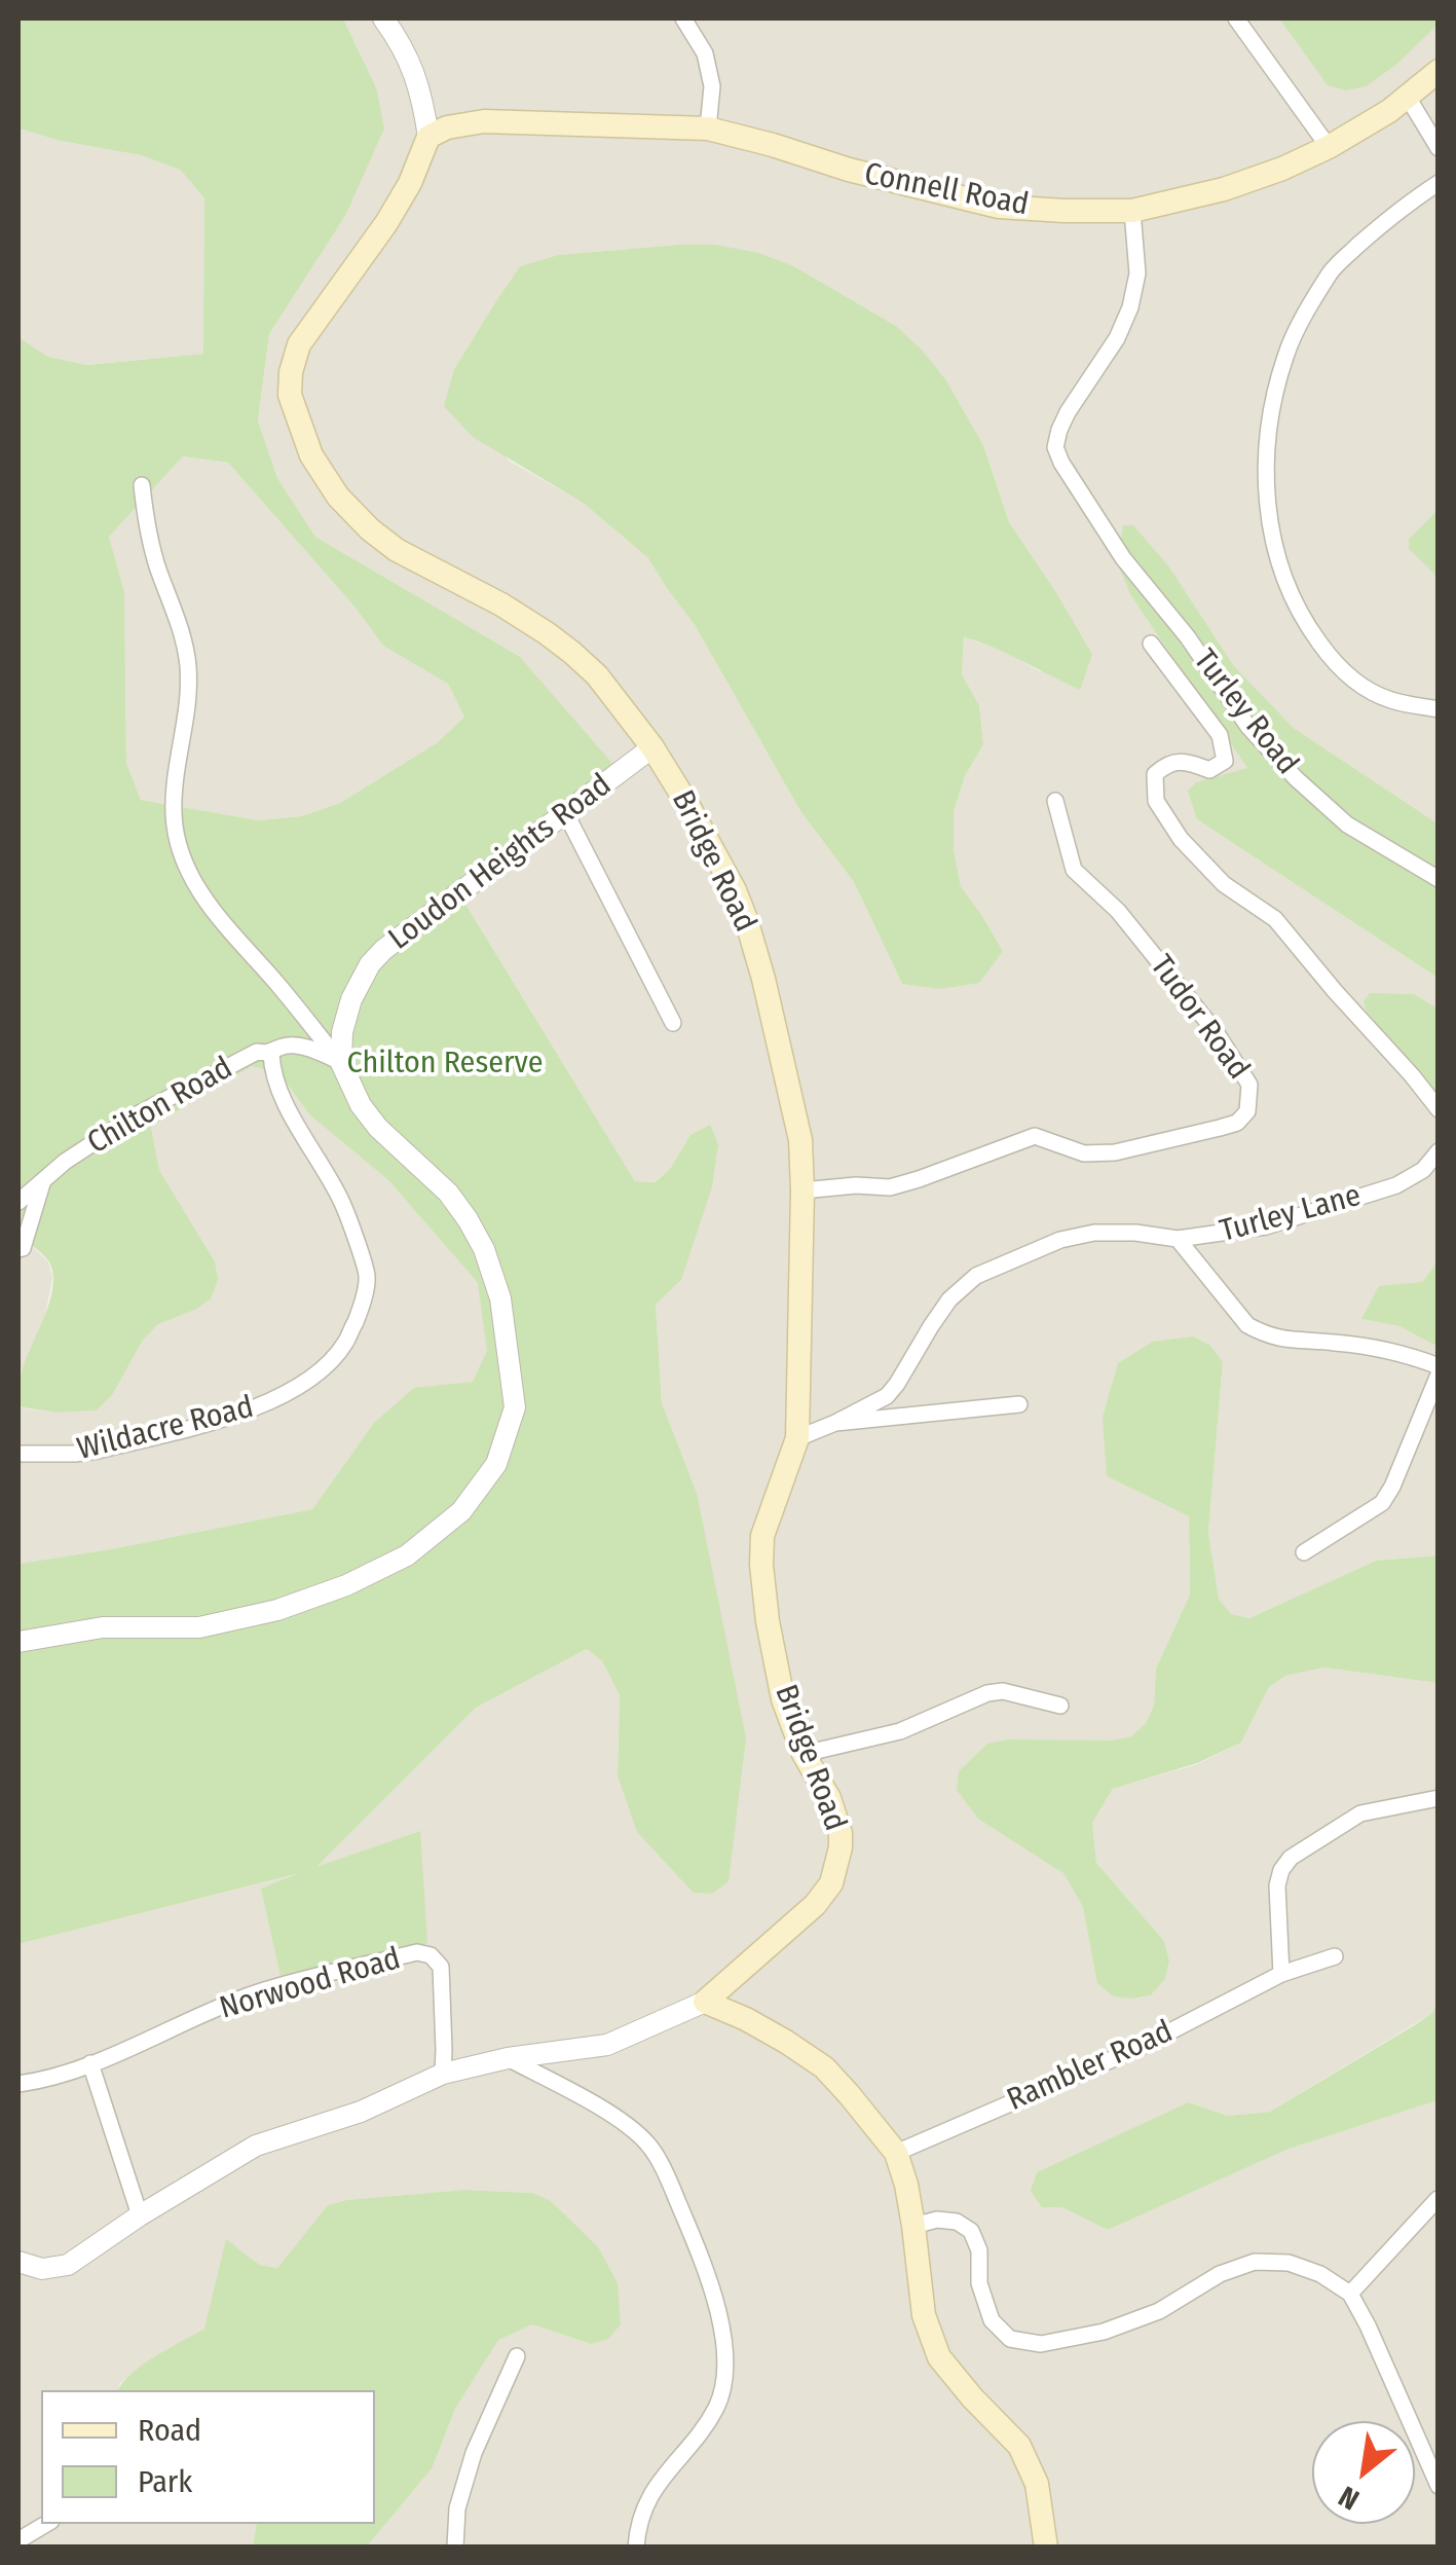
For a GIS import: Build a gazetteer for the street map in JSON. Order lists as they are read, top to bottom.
{
  "streets": {
    "main road": ["Connell Road", "Bridge Road"],
    "street": [
      "Turley Road",
      "Loudon Heights Road",
      "Tudor Road",
      "Chilton Road",
      "Turley Lane",
      "Wildacre Road",
      "Norwood Road",
      "Rambler Road"
    ]
  },
  "crossings": [
    ["Connell Road", "Turley Road"],
    ["Bridge Road", "Loudon Heights Road"],
    ["Bridge Road", "Tudor Road"],
    ["Bridge Road", "Norwood Road"],
    ["Loudon Heights Road", "Chilton Road"],
    ["Chilton Road", "Wildacre Road"]
  ],
  "parks": ["Chilton Reserve"],
  "legend": ["Road", "Park"],
  "north": "bottom left"
}
